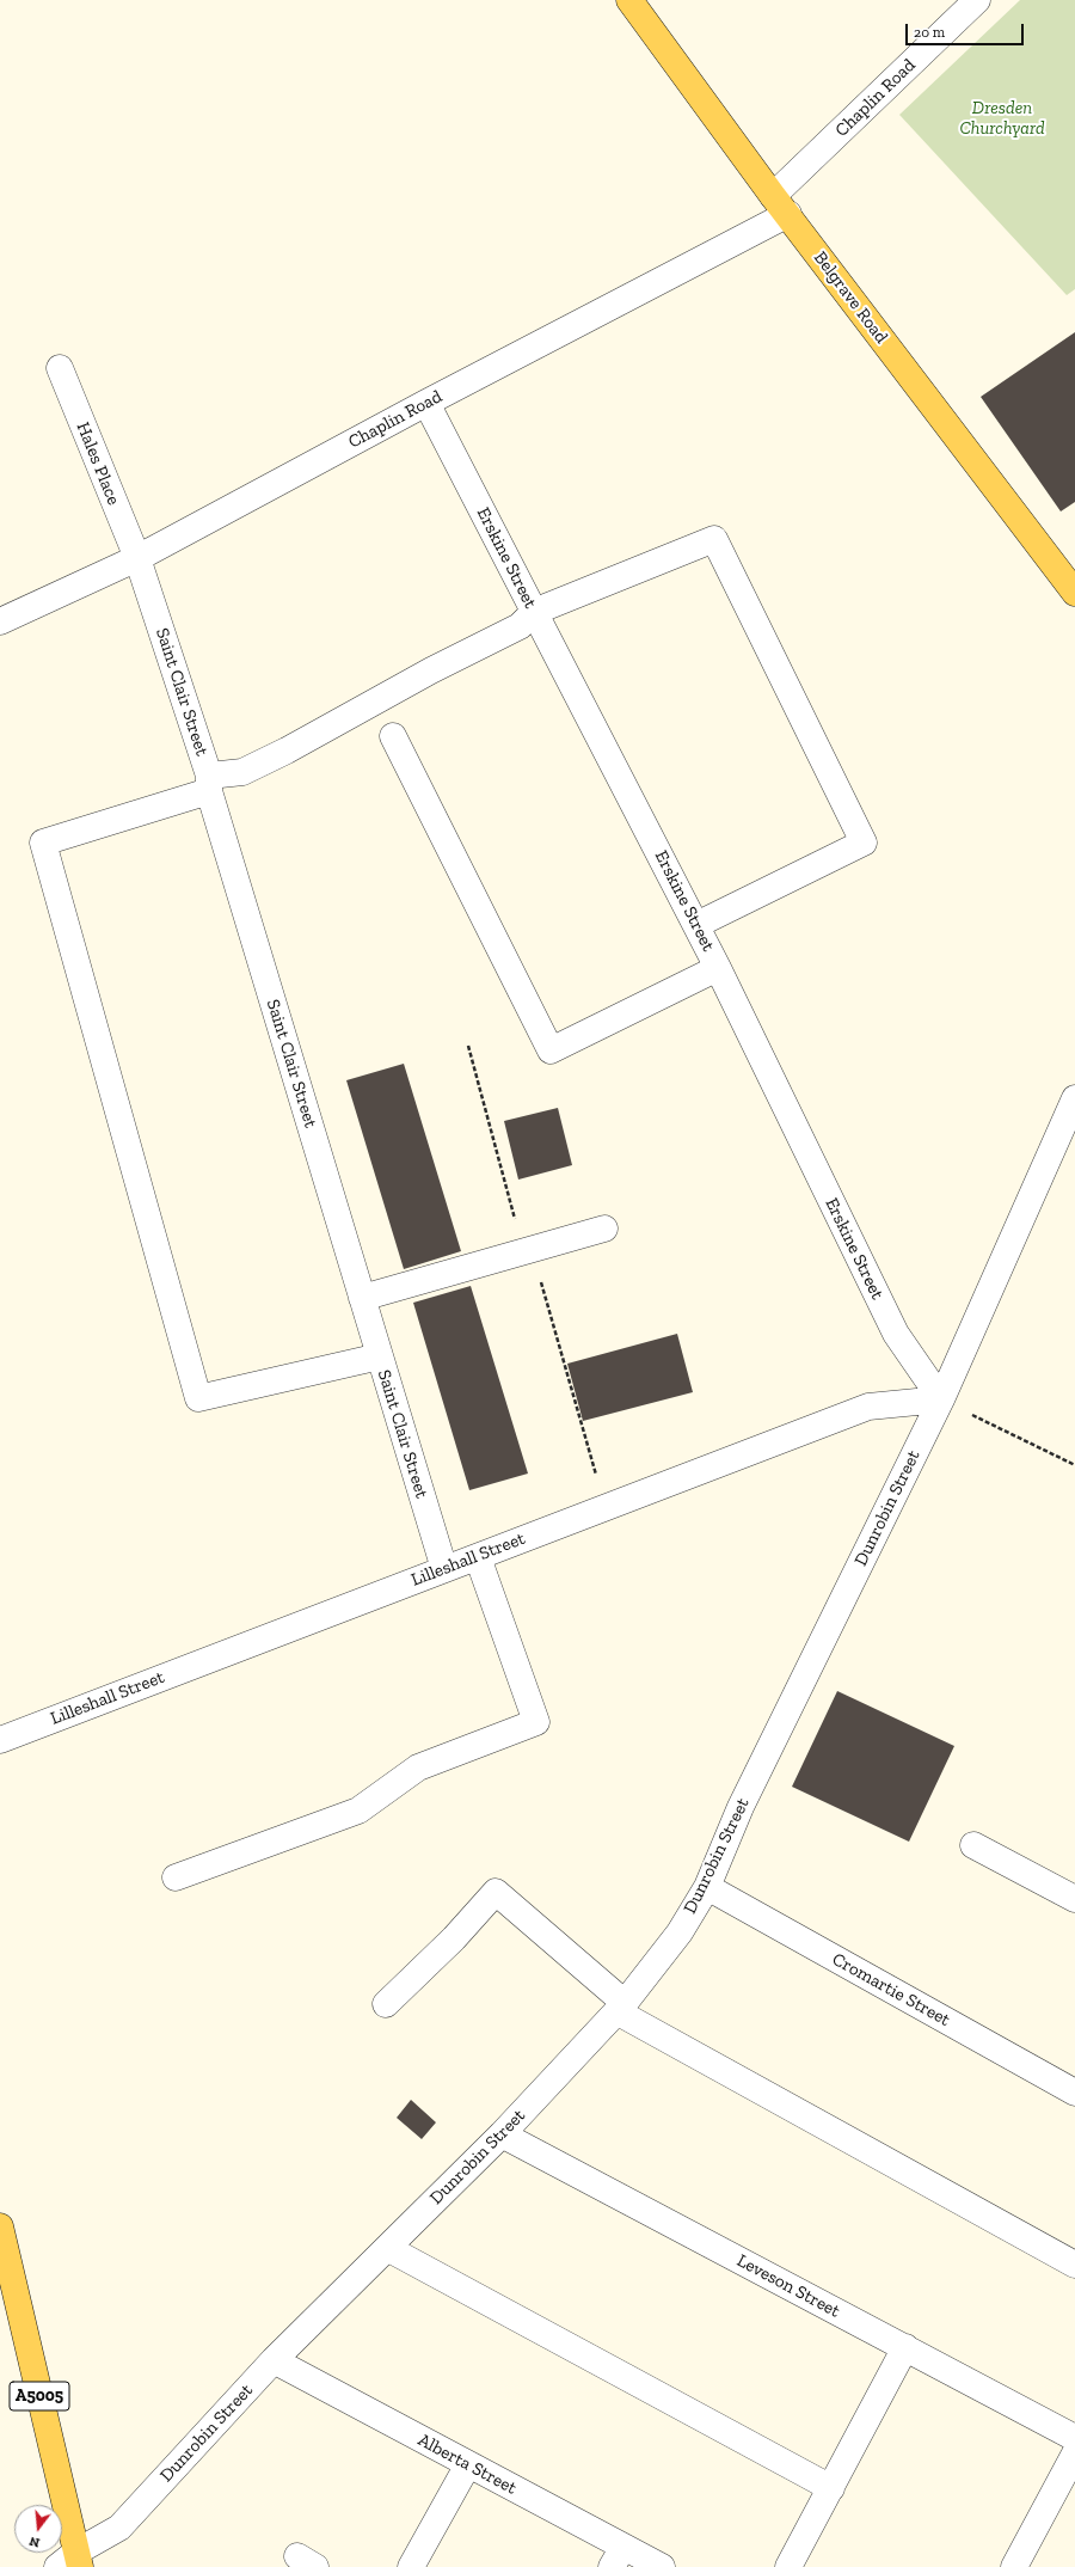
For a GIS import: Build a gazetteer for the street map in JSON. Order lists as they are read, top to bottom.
{
  "streets": {
    "main road": ["Belgrave Road", "A5005"],
    "street": [
      "Chaplin Road",
      "Hales Place",
      "Erskine Street",
      "Saint Clair Street",
      "Dunrobin Street",
      "Lilleshall Street",
      "Cromartie Street",
      "Leveson Street",
      "Alberta Street"
    ]
  },
  "crossings": [
    ["Chaplin Road", "Belgrave Road"],
    ["Chaplin Road", "Hales Place"],
    ["Chaplin Road", "Erskine Street"],
    ["Chaplin Road", "Saint Clair Street"],
    ["Hales Place", "Saint Clair Street"],
    ["Erskine Street", "Dunrobin Street"],
    ["Erskine Street", "Lilleshall Street"],
    ["Saint Clair Street", "Lilleshall Street"],
    ["Dunrobin Street", "Lilleshall Street"],
    ["Dunrobin Street", "Cromartie Street"],
    ["Dunrobin Street", "Leveson Street"],
    ["Dunrobin Street", "A5005"],
    ["Dunrobin Street", "Alberta Street"]
  ],
  "parks": ["Dresden Churchyard"],
  "scale_bar": "20 m",
  "north": "bottom"
}
